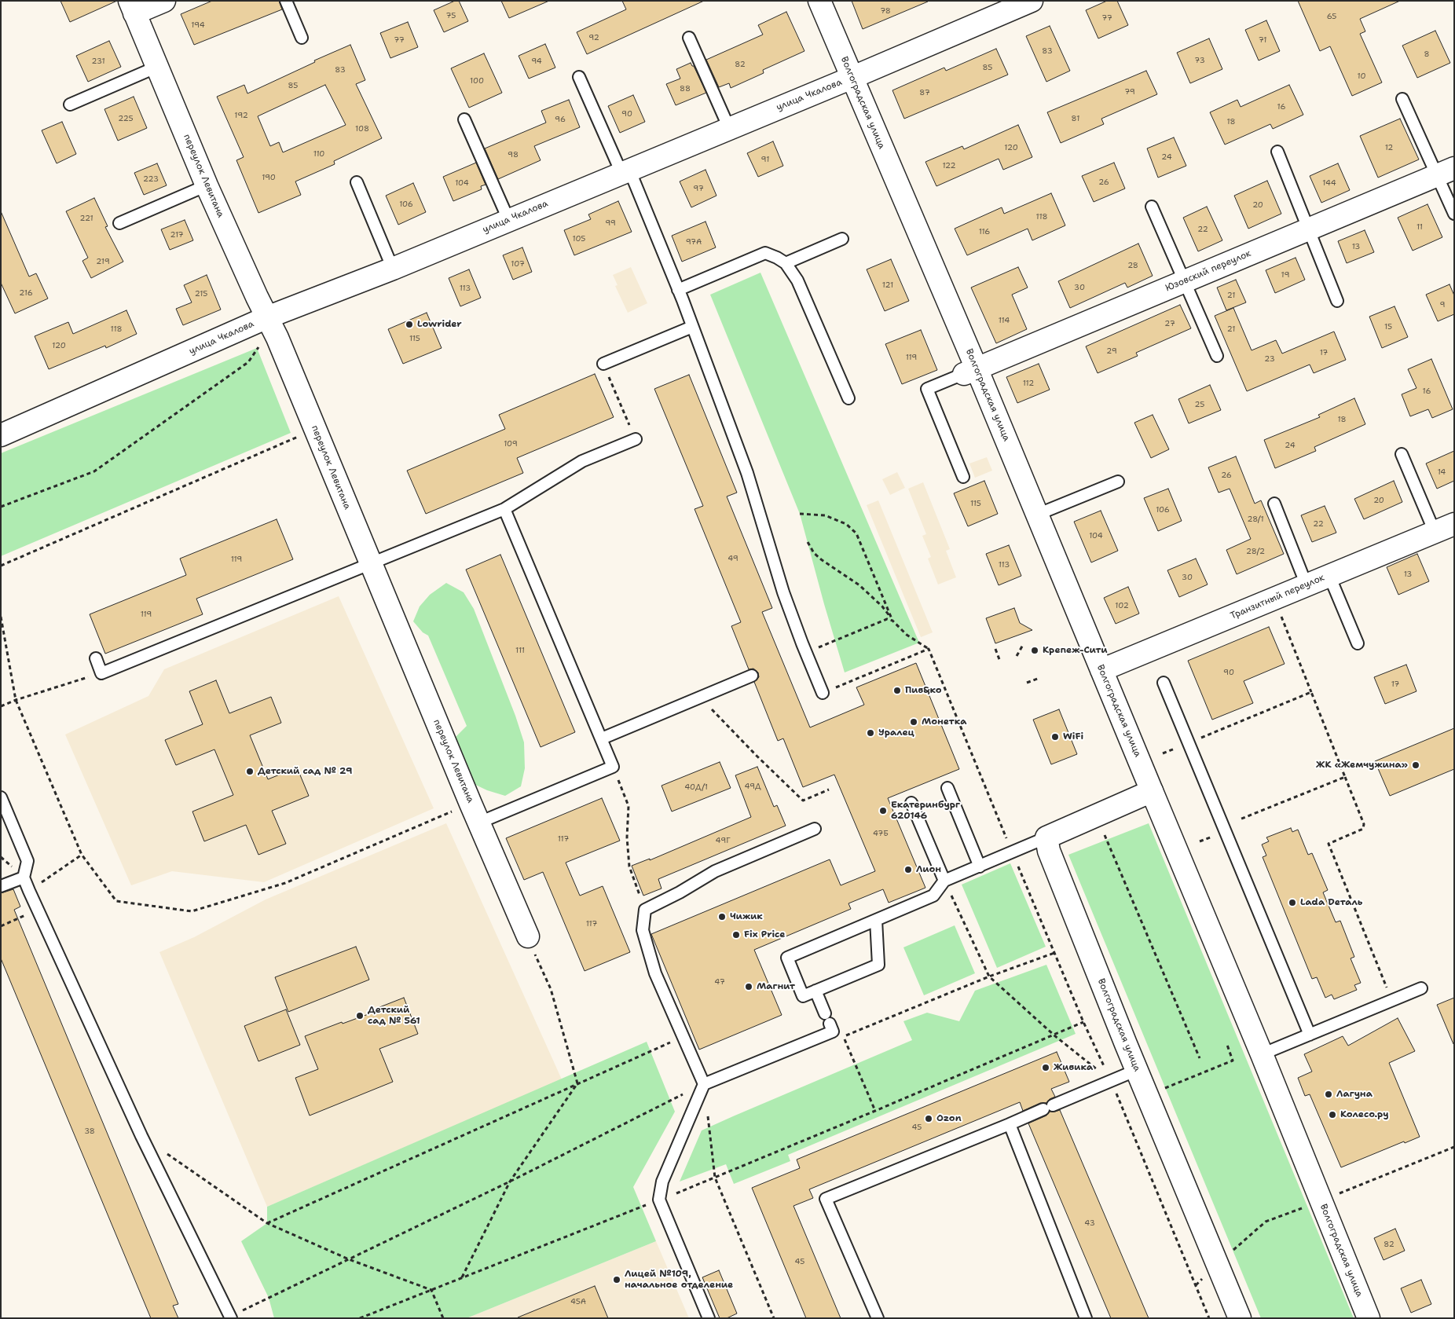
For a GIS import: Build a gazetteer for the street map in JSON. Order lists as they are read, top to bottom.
{
  "streets": {
    "street": [
      "улица Чкалова",
      "Волгоградская улица",
      "переулок Левитана",
      "Юзовский переулок",
      "Транзитный переулок"
    ]
  },
  "crossings": [
    ["улица Чкалова", "Волгоградская улица"],
    ["улица Чкалова", "переулок Левитана"],
    ["Волгоградская улица", "Юзовский переулок"],
    ["Волгоградская улица", "Транзитный переулок"]
  ],
  "places": [
    "Lowrider",
    "Крепеж-Сити",
    "Пив&ко",
    "Монетка",
    "Уралец",
    "WiFi",
    "ЖК «Жемчужина»",
    "Детский сад № 29",
    "Екатеринбург 620146",
    "Лион",
    "Lada Dеталь",
    "Чижик",
    "Fix Price",
    "Магнит",
    "Детский сад № 561",
    "Живика",
    "Лагуна",
    "Колесо.ру",
    "Ozon",
    "Лицей №109, начальное отделение"
  ],
  "house_numbers": [
    "78",
    "75",
    "65",
    "77",
    "194",
    "92",
    "77",
    "71",
    "83",
    "8",
    "73",
    "231",
    "94",
    "82",
    "85",
    "83",
    "10",
    "100",
    "85",
    "88",
    "79",
    "87",
    "16",
    "90",
    "192",
    "225",
    "81",
    "96",
    "18",
    "108",
    "120",
    "12",
    "110",
    "98",
    "24",
    "91",
    "122",
    "190",
    "223",
    "26",
    "104",
    "144",
    "97",
    "106",
    "20",
    "118",
    "221",
    "99",
    "11",
    "22",
    "116",
    "217",
    "105",
    "97А",
    "13",
    "219",
    "107",
    "28",
    "19",
    "121",
    "30",
    "113",
    "216",
    "215",
    "21",
    "9",
    "114",
    "27",
    "15",
    "118",
    "21",
    "115",
    "120",
    "29",
    "17",
    "119",
    "23",
    "112",
    "16",
    "25",
    "18",
    "109",
    "24",
    "14",
    "26",
    "20",
    "115",
    "106",
    "28/1",
    "22",
    "104",
    "28/2",
    "49",
    "119",
    "113",
    "13",
    "30",
    "102",
    "119",
    "111",
    "90",
    "17",
    "49Д",
    "40Д/1",
    "47Б",
    "117",
    "49Г",
    "117",
    "47",
    "45",
    "38",
    "43",
    "82",
    "45",
    "45А"
  ]
}
